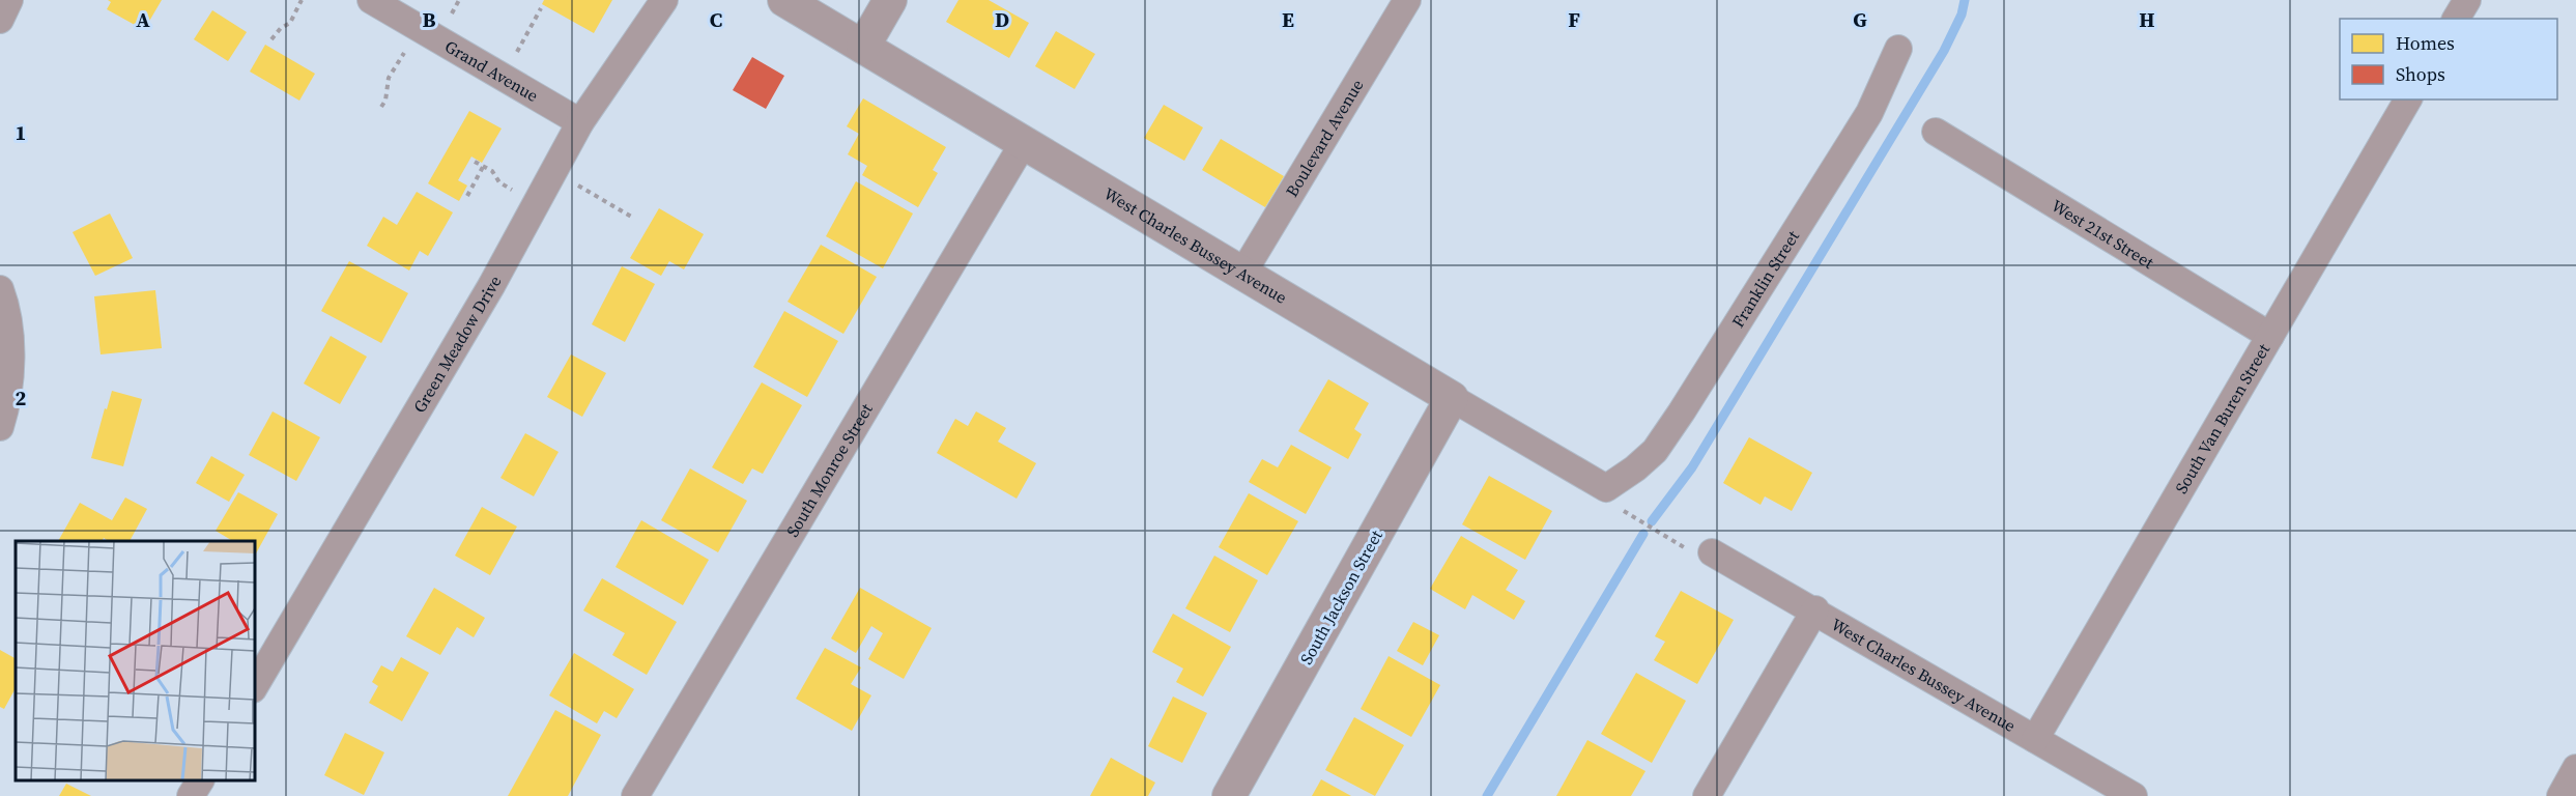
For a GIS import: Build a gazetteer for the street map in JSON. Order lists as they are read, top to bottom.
{
  "streets": {
    "street": [
      "Grand Avenue",
      "Boulevard Avenue",
      "West 21st Street",
      "West Charles Bussey Avenue",
      "Franklin Street",
      "Green Meadow Drive",
      "South Van Buren Street",
      "South Monroe Street",
      "South Jackson Street"
    ]
  },
  "crossings": [
    ["Grand Avenue", "Green Meadow Drive"],
    ["Boulevard Avenue", "West Charles Bussey Avenue"],
    ["West 21st Street", "South Van Buren Street"],
    ["West Charles Bussey Avenue", "Franklin Street"],
    ["West Charles Bussey Avenue", "South Van Buren Street"],
    ["West Charles Bussey Avenue", "South Monroe Street"],
    ["West Charles Bussey Avenue", "South Jackson Street"]
  ],
  "legend": ["Homes", "Shops"],
  "grid": {
    "columns": [
      "A",
      "B",
      "C",
      "D",
      "E",
      "F",
      "G",
      "H"
    ],
    "rows": ["1", "2"]
  }
}
